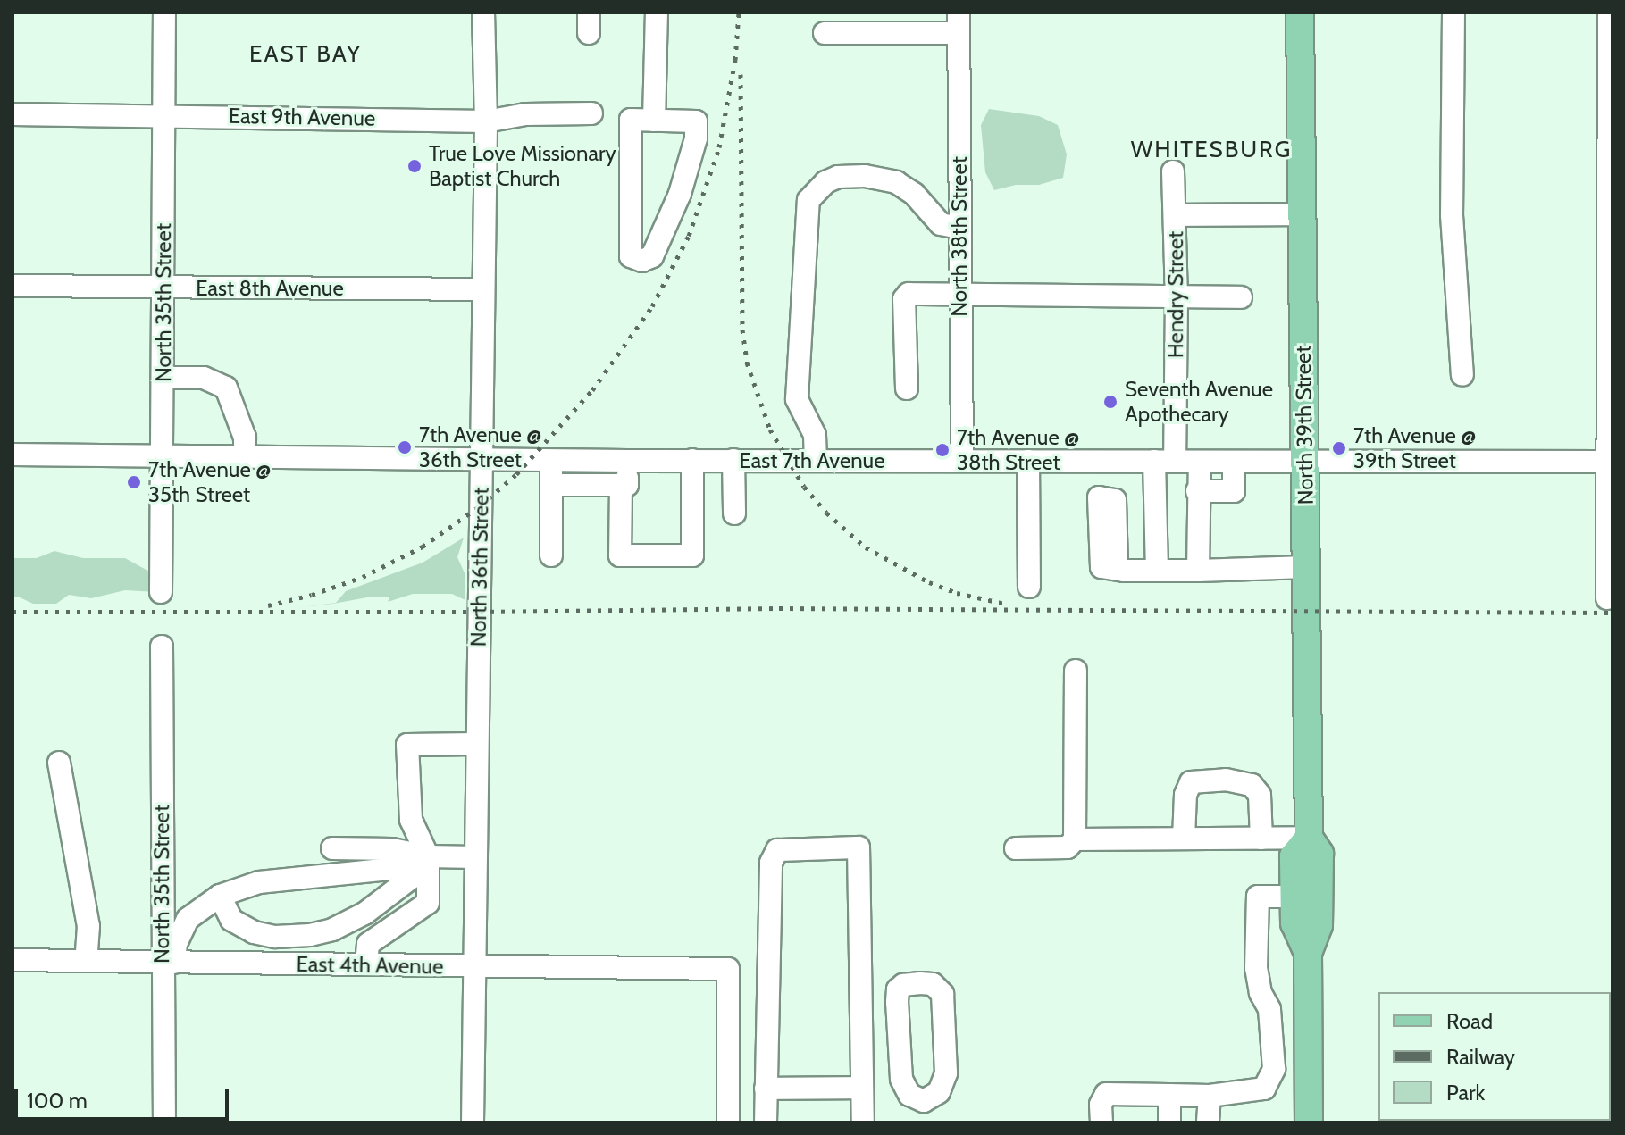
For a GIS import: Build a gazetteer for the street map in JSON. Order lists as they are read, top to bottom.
{
  "streets": {
    "main road": ["North 39th Street"],
    "street": [
      "East 9th Avenue",
      "North 38th Street",
      "East 8th Avenue",
      "Hendry Street",
      "North 35th Street",
      "East 7th Avenue",
      "North 36th Street",
      "East 4th Avenue"
    ]
  },
  "crossings": [
    ["East 9th Avenue", "North 35th Street"],
    ["East 9th Avenue", "North 36th Street"],
    ["North 38th Street", "East 7th Avenue"],
    ["East 8th Avenue", "North 35th Street"],
    ["East 8th Avenue", "North 36th Street"],
    ["Hendry Street", "East 7th Avenue"],
    ["North 35th Street", "East 7th Avenue"],
    ["North 35th Street", "East 4th Avenue"],
    ["North 39th Street", "East 7th Avenue"],
    ["East 7th Avenue", "North 36th Street"],
    ["North 36th Street", "East 4th Avenue"]
  ],
  "districts": ["EAST BAY", "WHITESBURG"],
  "places": [
    "True Love Missionary Baptist Church",
    "Seventh Avenue Apothecary",
    "7th Avenue @ 36th Street",
    "7th Avenue @ 39th Street",
    "7th Avenue @ 38th Street",
    "7th Avenue @ 35th Street"
  ],
  "legend": ["Road", "Railway", "Park"],
  "scale_bar": "100 m"
}
